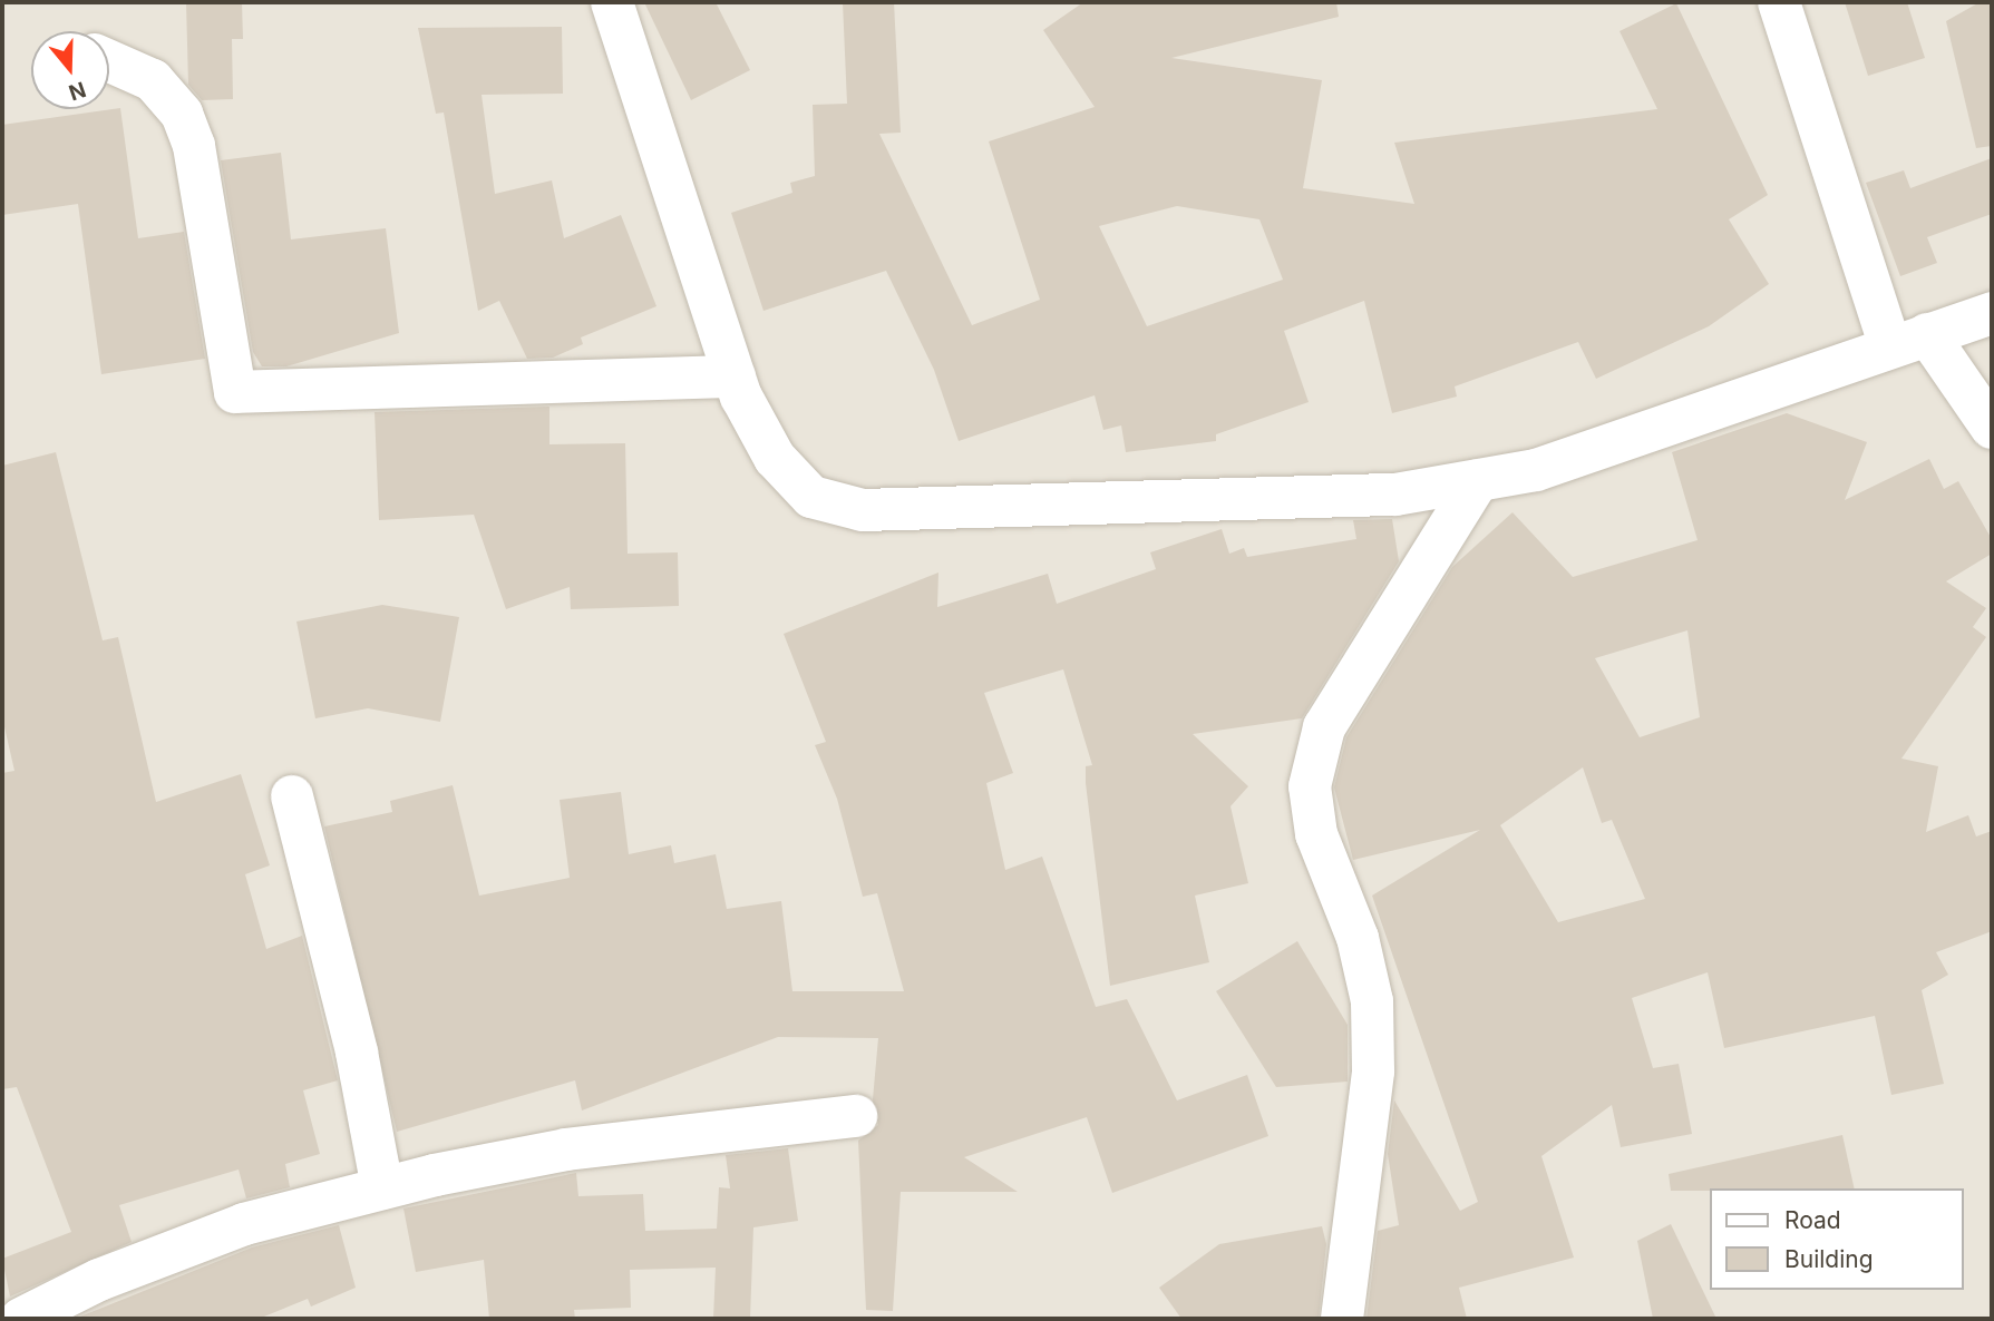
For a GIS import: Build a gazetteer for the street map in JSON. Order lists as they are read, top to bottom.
{
  "legend": ["Road", "Building"],
  "north": "bottom"
}
